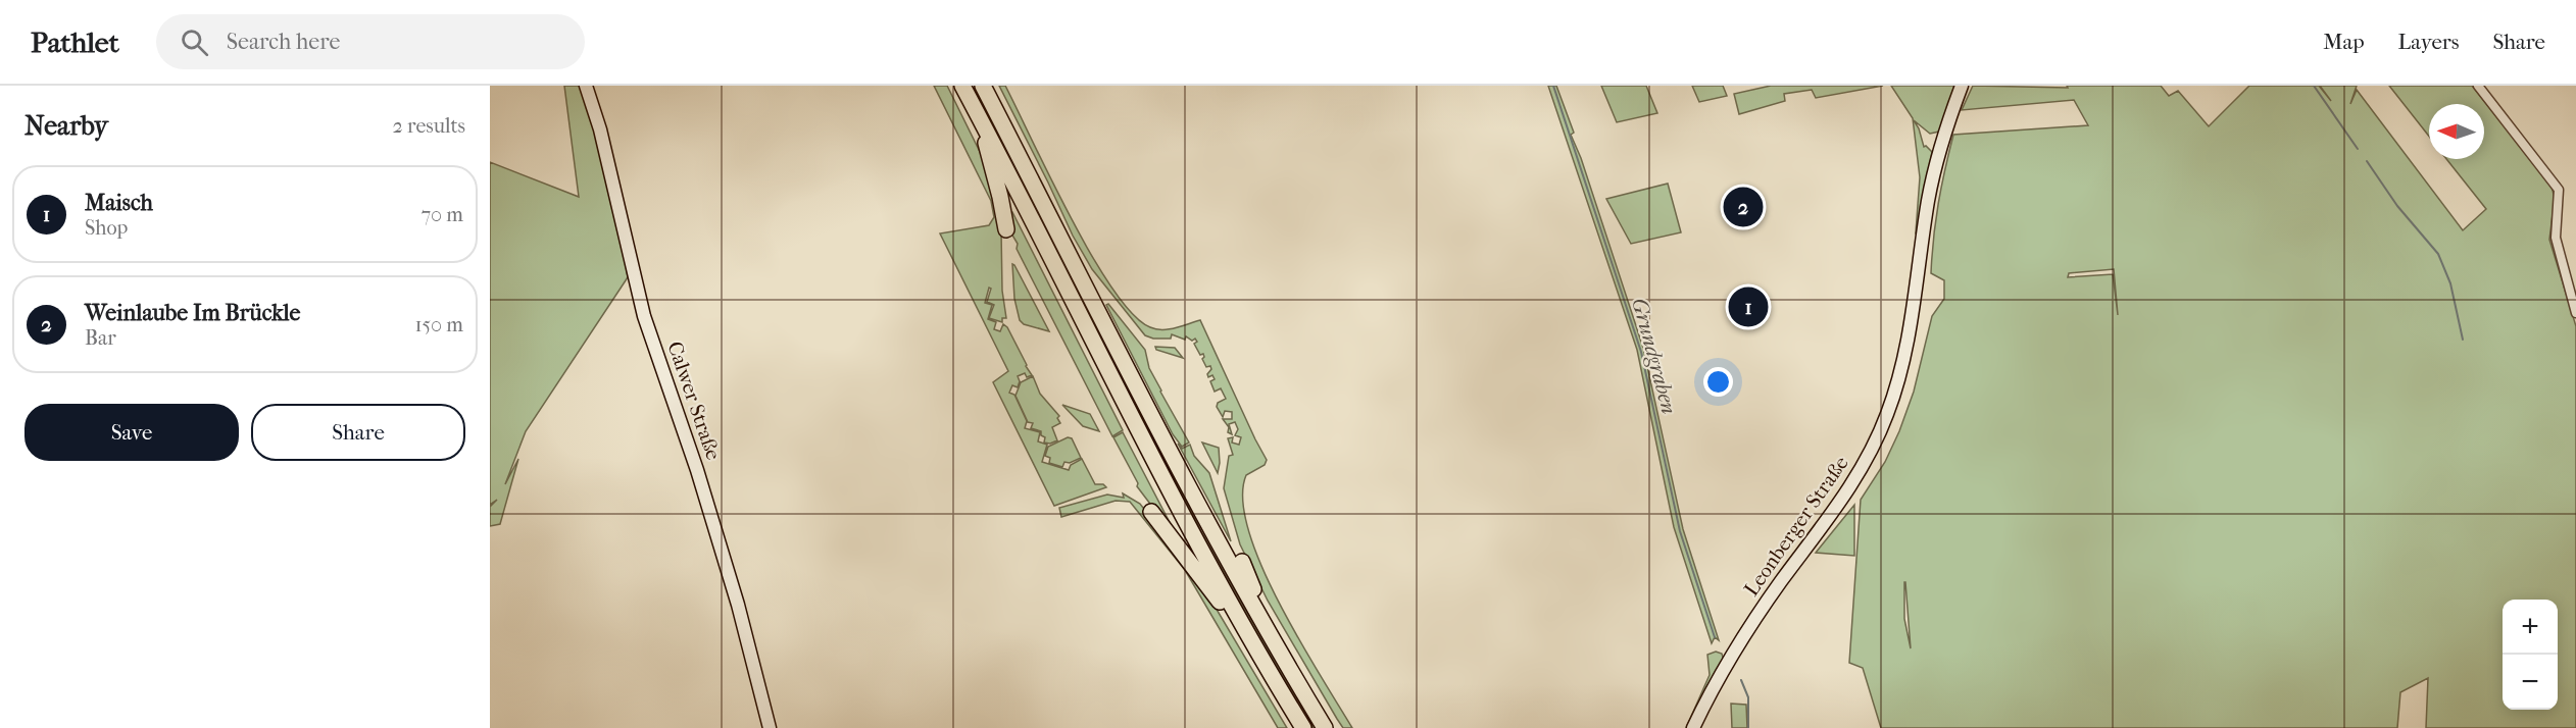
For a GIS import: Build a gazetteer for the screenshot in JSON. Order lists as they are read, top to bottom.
{
  "streets": {
    "main road": ["Calwer Straße", "Leonberger Straße"]
  },
  "water": ["Grundgraben"],
  "north": "left",
  "page": {
    "header": "Pathlet",
    "search": "Search here",
    "nav": ["Map", "Layers", "Share"],
    "heading": ["Nearby", "2 results"],
    "list": [
      {
        "mark": "1",
        "name": "Maisch",
        "note": "Shop",
        "value": "70 m"
      },
      {
        "mark": "2",
        "name": "Weinlaube Im Brückle",
        "note": "Bar",
        "value": "150 m"
      }
    ],
    "pins": ["2", "1"],
    "buttons": ["Save", "Share"],
    "map_buttons": ["+", "−"]
  }
}
